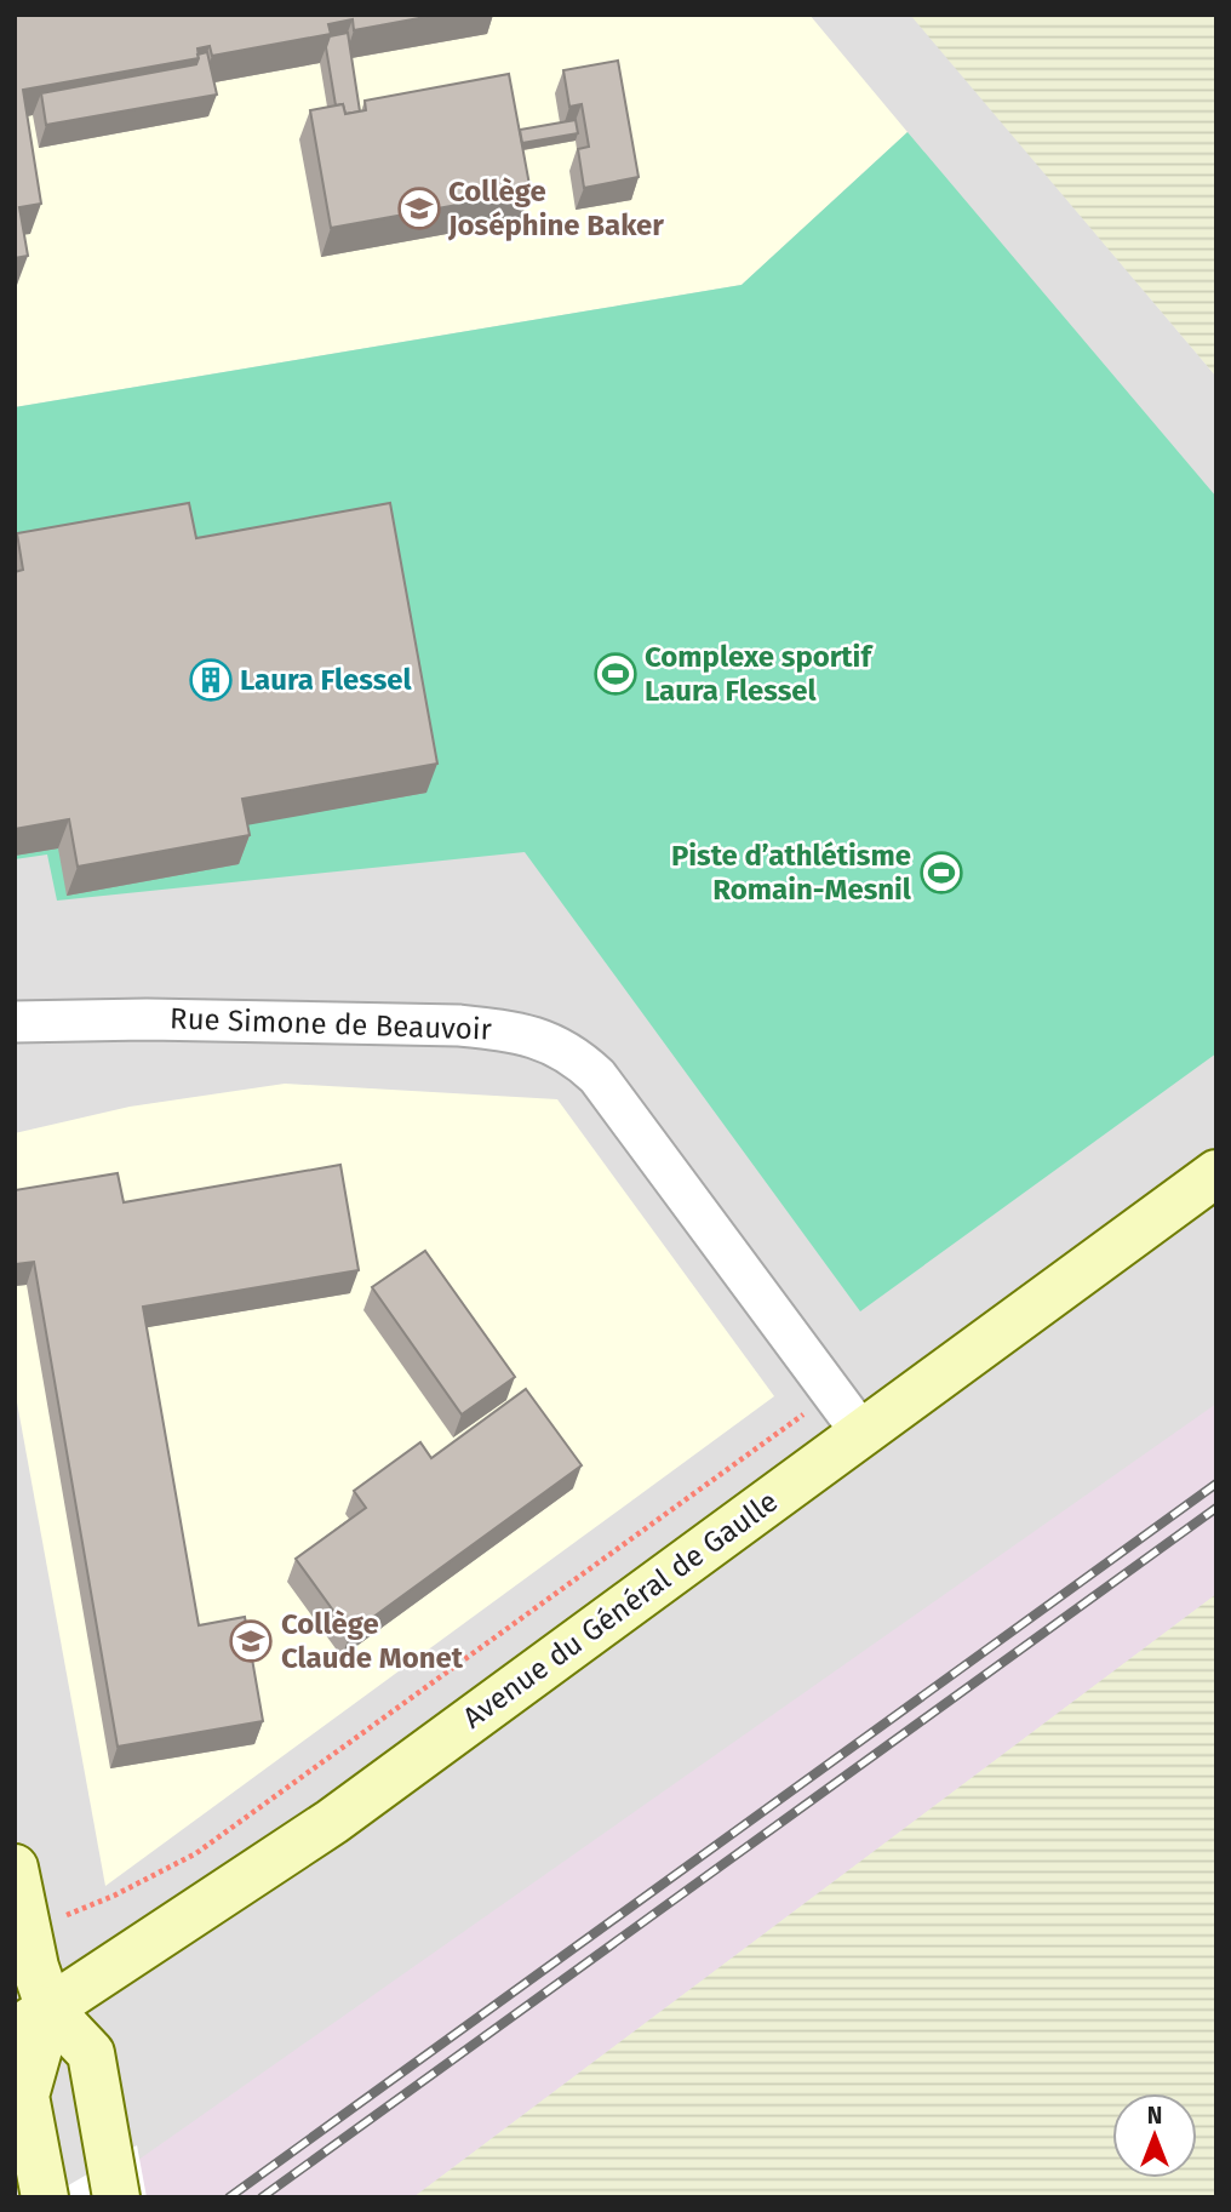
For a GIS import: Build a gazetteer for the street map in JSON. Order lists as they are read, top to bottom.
{
  "streets": {
    "main road": ["Avenue du Général de Gaulle"],
    "street": ["Rue Simone de Beauvoir"]
  },
  "crossings": [
    ["Rue Simone de Beauvoir", "Avenue du Général de Gaulle"]
  ],
  "places": {
    "school or university": ["Collège Joséphine Baker", "Collège Claude Monet"],
    "sports": ["Complexe sportif Laura Flessel", "Piste d’athlétisme Romain-Mesnil"],
    "building": ["Laura Flessel"]
  },
  "north": "top"
}
